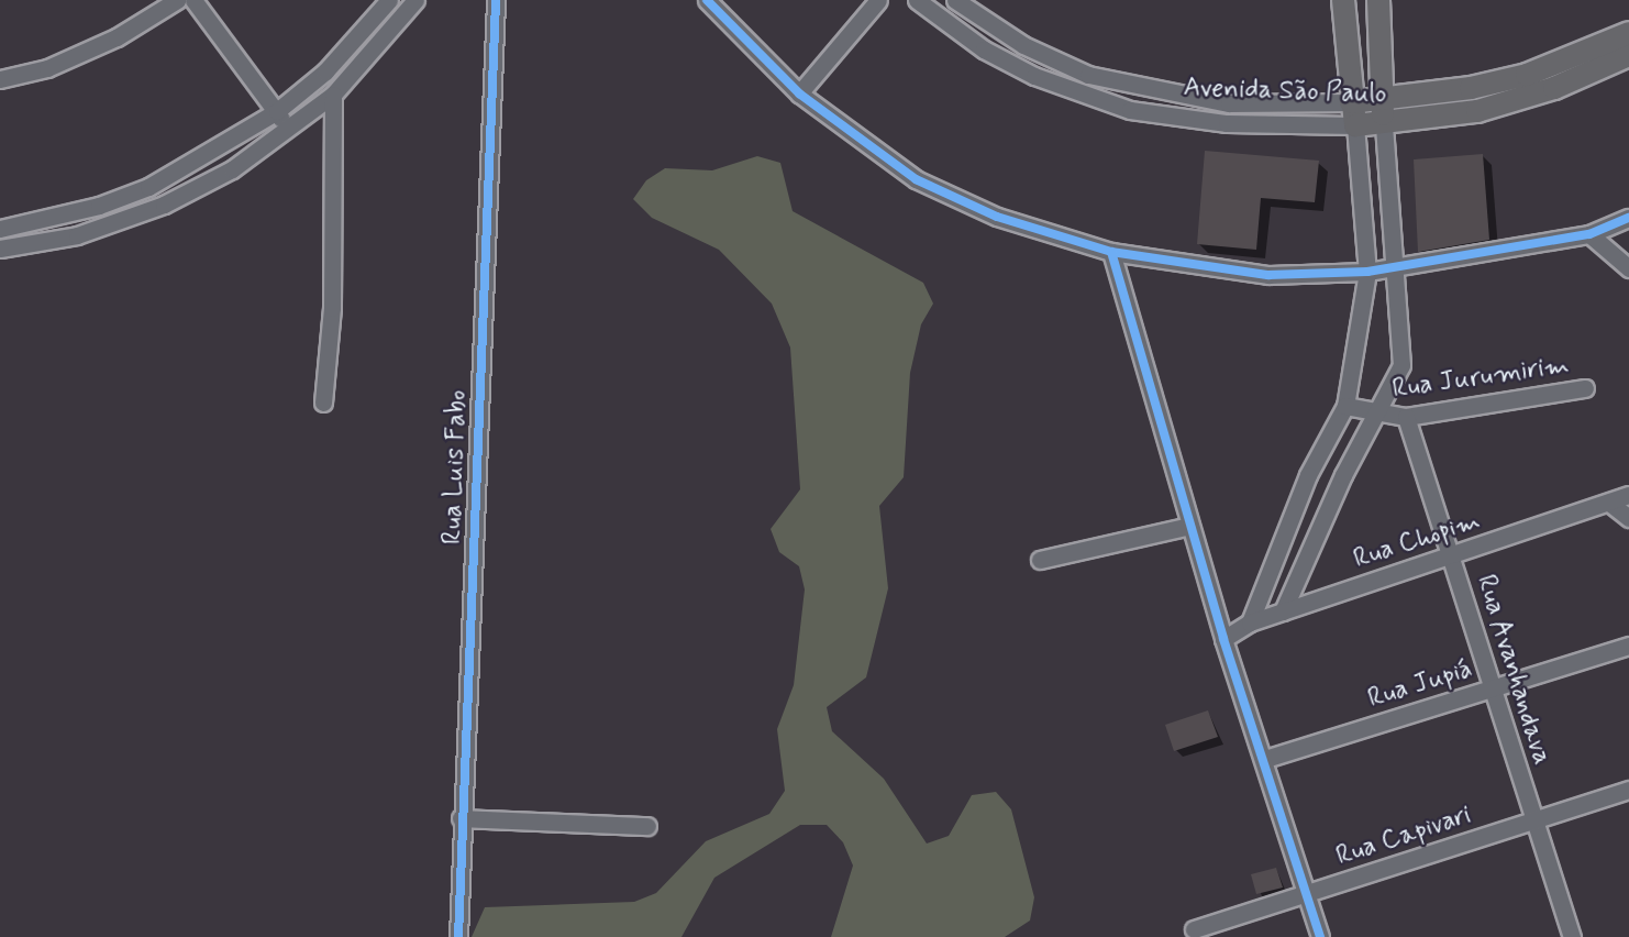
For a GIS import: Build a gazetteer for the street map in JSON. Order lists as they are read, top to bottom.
{
  "streets": {
    "main road": ["Avenida São Paulo"],
    "street": [
      "Rua Jurumirim",
      "Rua Luis Fabo",
      "Rua Chopim",
      "Rua Avanhandava",
      "Rua Jupiá",
      "Rua Capivari"
    ]
  },
  "crossings": [
    ["Rua Jurumirim", "Rua Avanhandava"],
    ["Rua Chopim", "Rua Avanhandava"],
    ["Rua Avanhandava", "Rua Jupiá"],
    ["Rua Avanhandava", "Rua Capivari"]
  ]
}
